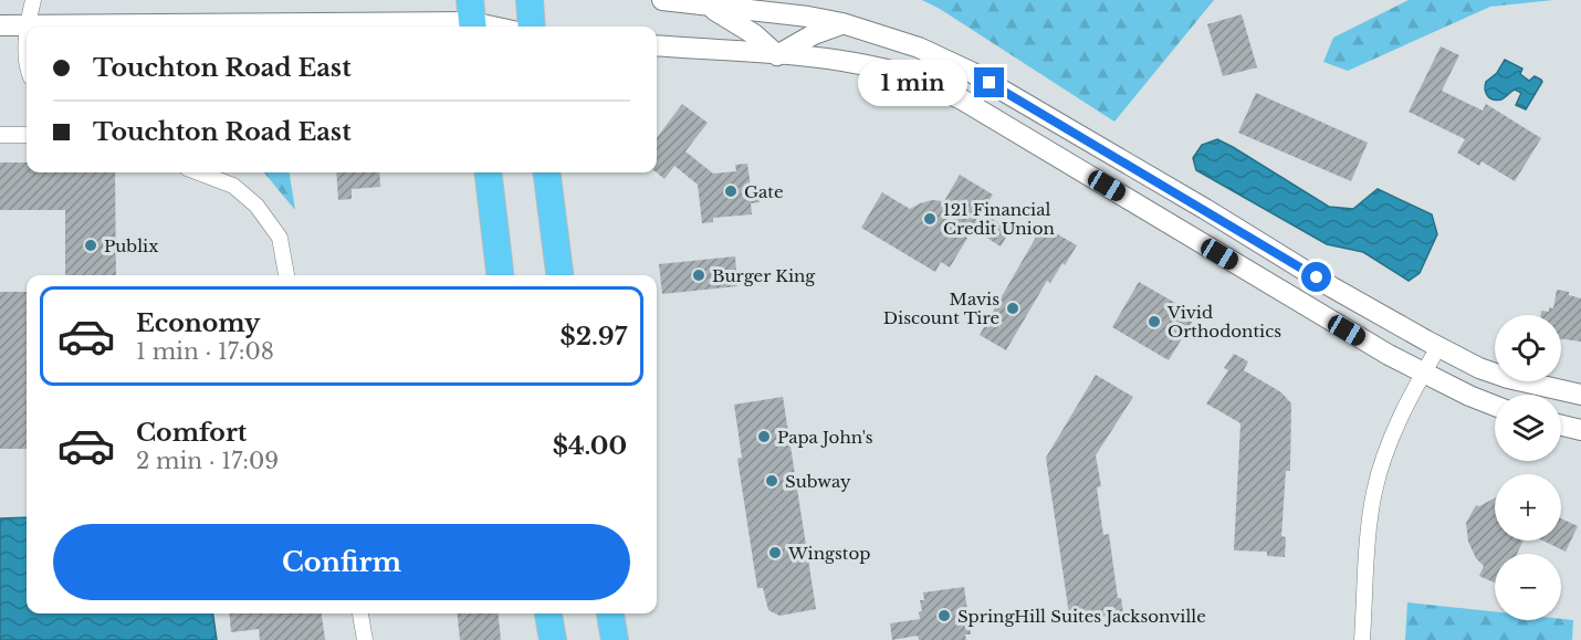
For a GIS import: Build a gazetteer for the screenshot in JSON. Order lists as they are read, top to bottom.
{
  "places": [
    "Gate",
    "121 Financial Credit Union",
    "Publix",
    "Burger King",
    "Mavis Discount Tire",
    "Vivid Orthodontics",
    "Papa John's",
    "Subway",
    "Wingstop",
    "SpringHill Suites Jacksonville"
  ],
  "page": {
    "banner": ["Touchton Road East", "Touchton Road East"],
    "bubble": "1 min",
    "list": [
      {
        "name": "Economy",
        "note": "1 min · 17:08",
        "value": "$2.97"
      },
      {
        "name": "Comfort",
        "note": "2 min · 17:09",
        "value": "$4.00"
      }
    ],
    "map_buttons": ["+", "−"],
    "buttons": "Confirm"
  }
}
